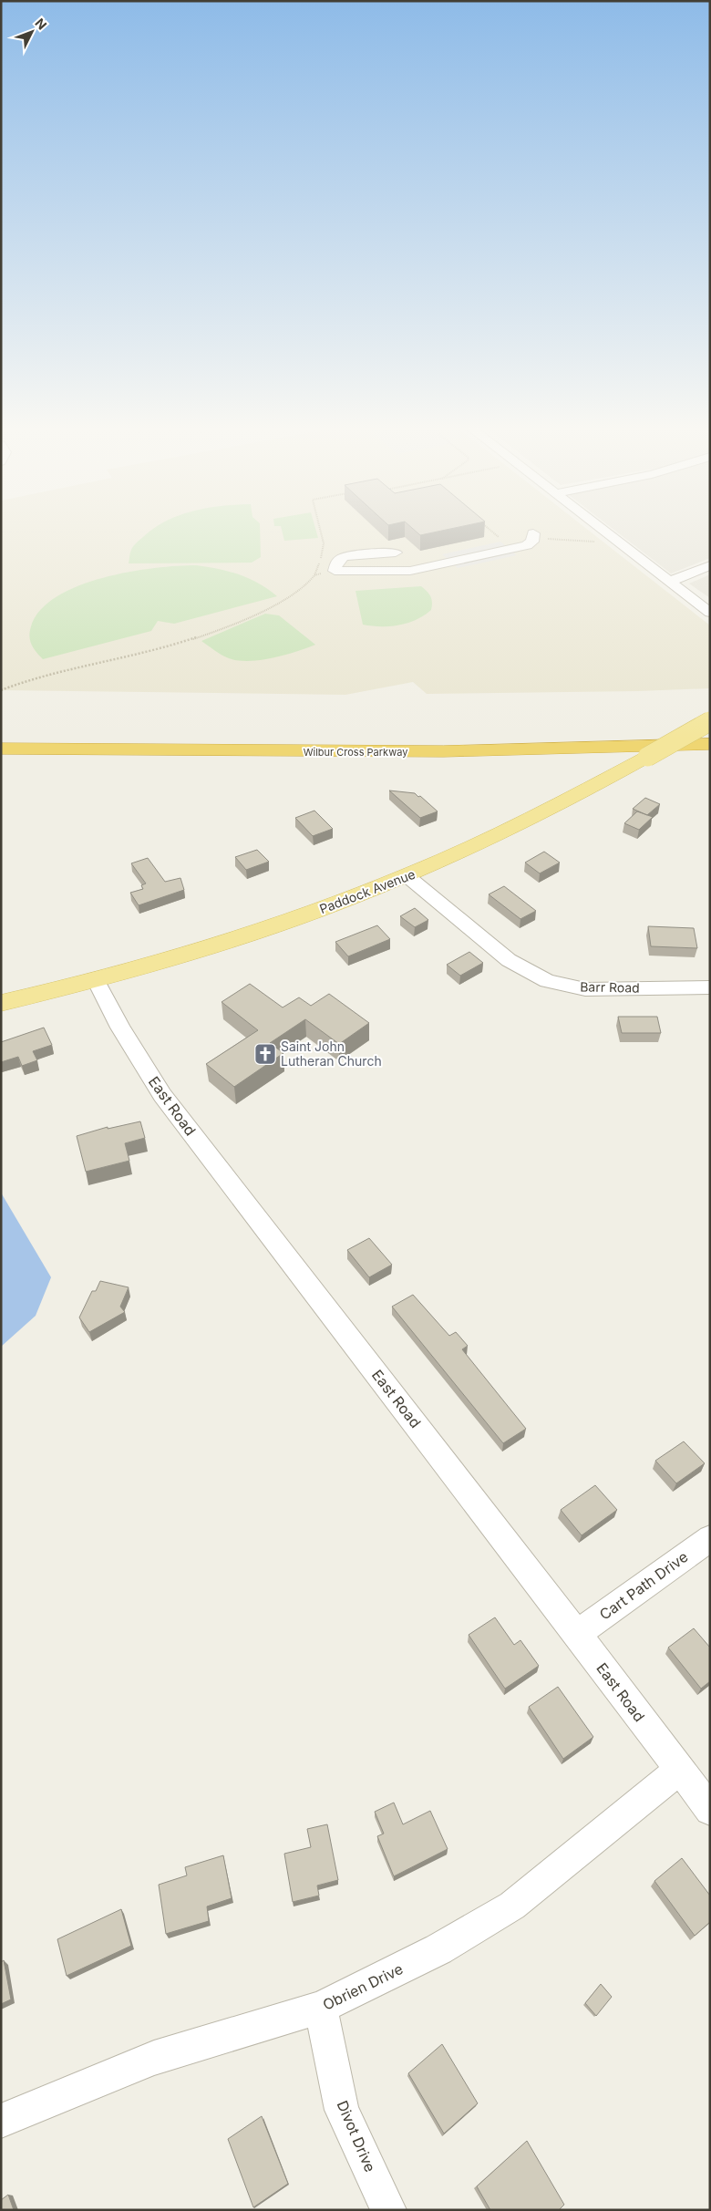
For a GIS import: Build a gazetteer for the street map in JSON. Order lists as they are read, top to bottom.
{
  "streets": {
    "highway": ["Wilbur Cross Parkway"],
    "main road": ["Paddock Avenue"],
    "street": [
      "Barr Road",
      "East Road",
      "Cart Path Drive",
      "Obrien Drive",
      "Divot Drive"
    ]
  },
  "crossings": [
    ["Paddock Avenue", "Barr Road"],
    ["Paddock Avenue", "East Road"],
    ["East Road", "Cart Path Drive"],
    ["East Road", "Obrien Drive"],
    ["Obrien Drive", "Divot Drive"]
  ],
  "places": {
    "church": ["Saint John Lutheran Church"]
  },
  "north": "top right"
}
